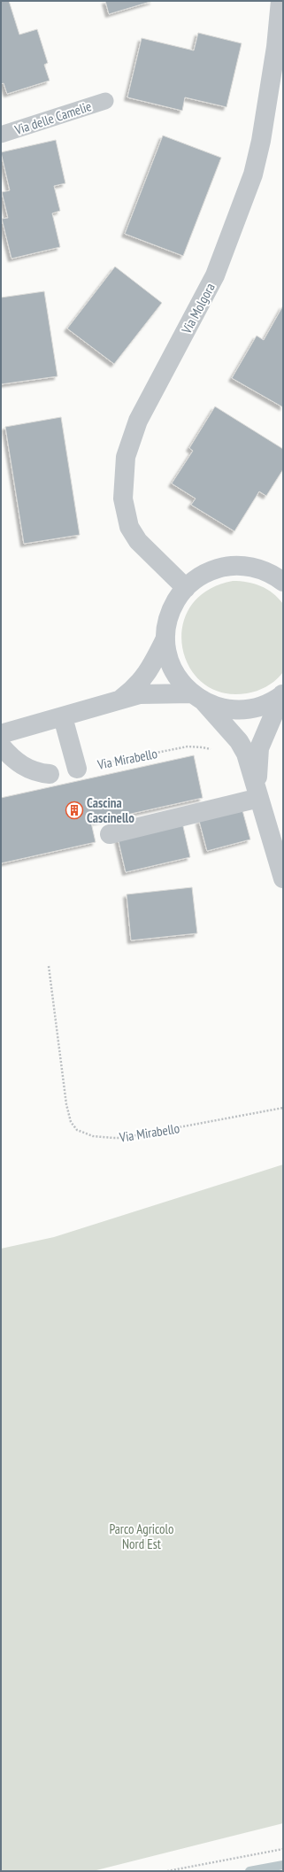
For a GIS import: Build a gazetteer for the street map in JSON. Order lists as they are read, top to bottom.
{
  "streets": {
    "street": ["Via Molgora"],
    "lane": ["Via delle Camelie"],
    "path": ["Via Mirabello"]
  },
  "parks": ["Parco Agricolo Nord Est"],
  "places": {
    "building": ["Cascina Cascinello"]
  }
}
